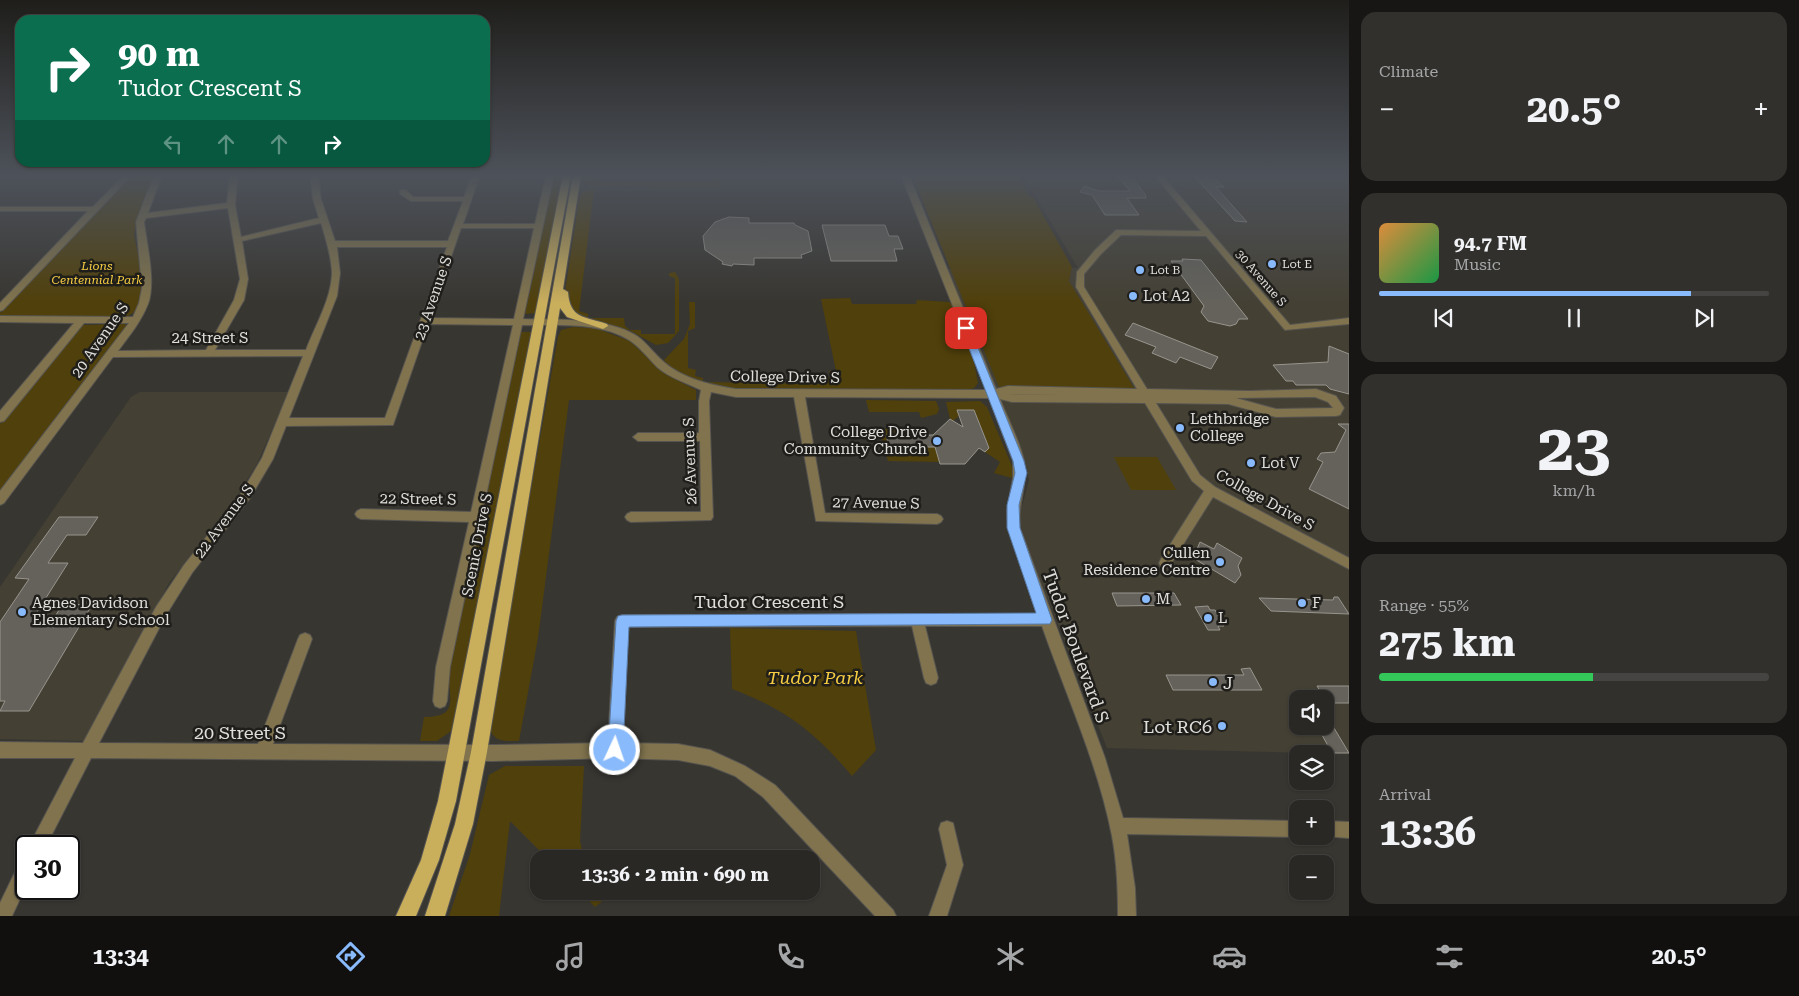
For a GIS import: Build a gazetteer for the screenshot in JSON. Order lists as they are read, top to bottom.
{
  "streets": {
    "main road": ["Scenic Drive S"],
    "street": [
      "30 Avenue S",
      "23 Avenue S",
      "24 Street S",
      "20 Avenue S",
      "College Drive S",
      "26 Avenue S",
      "22 Street S",
      "27 Avenue S",
      "22 Avenue S",
      "Tudor Crescent S",
      "Tudor Boulevard S",
      "20 Street S"
    ]
  },
  "crossings": [
    ["30 Avenue S", "College Drive S"],
    ["23 Avenue S", "22 Avenue S"],
    ["24 Street S", "20 Avenue S"],
    ["24 Street S", "22 Avenue S"],
    ["College Drive S", "26 Avenue S"],
    ["College Drive S", "27 Avenue S"],
    ["College Drive S", "Scenic Drive S"],
    ["College Drive S", "Tudor Boulevard S"],
    ["22 Street S", "Scenic Drive S"],
    ["22 Avenue S", "20 Street S"],
    ["Scenic Drive S", "20 Street S"],
    ["Tudor Crescent S", "Tudor Boulevard S"]
  ],
  "parks": ["Lions Centennial Park", "Tudor Park"],
  "places": [
    "Lot E",
    "Lot B",
    "Lot A2",
    "Lethbridge College",
    "College Drive Community Church",
    "Lot V",
    "Cullen Residence Centre",
    "M",
    "F",
    "Agnes Davidson Elementary School",
    "L",
    "J",
    "Lot RC6"
  ],
  "page": {
    "tile": [
      "Climate",
      ["23", "km/h"],
      ["Range · 55%", "275 km"],
      ["Arrival", "13:36"]
    ],
    "turn": ["90 m", "Tudor Crescent S"],
    "heat": ["−", "20.5°", "+"],
    "song": ["94.7 FM", "Music"],
    "map_buttons": ["+", "−"],
    "limit": "30",
    "trip": "13:36 · 2 min · 690 m",
    "tabs": ["13:34", "20.5°"]
  }
}
